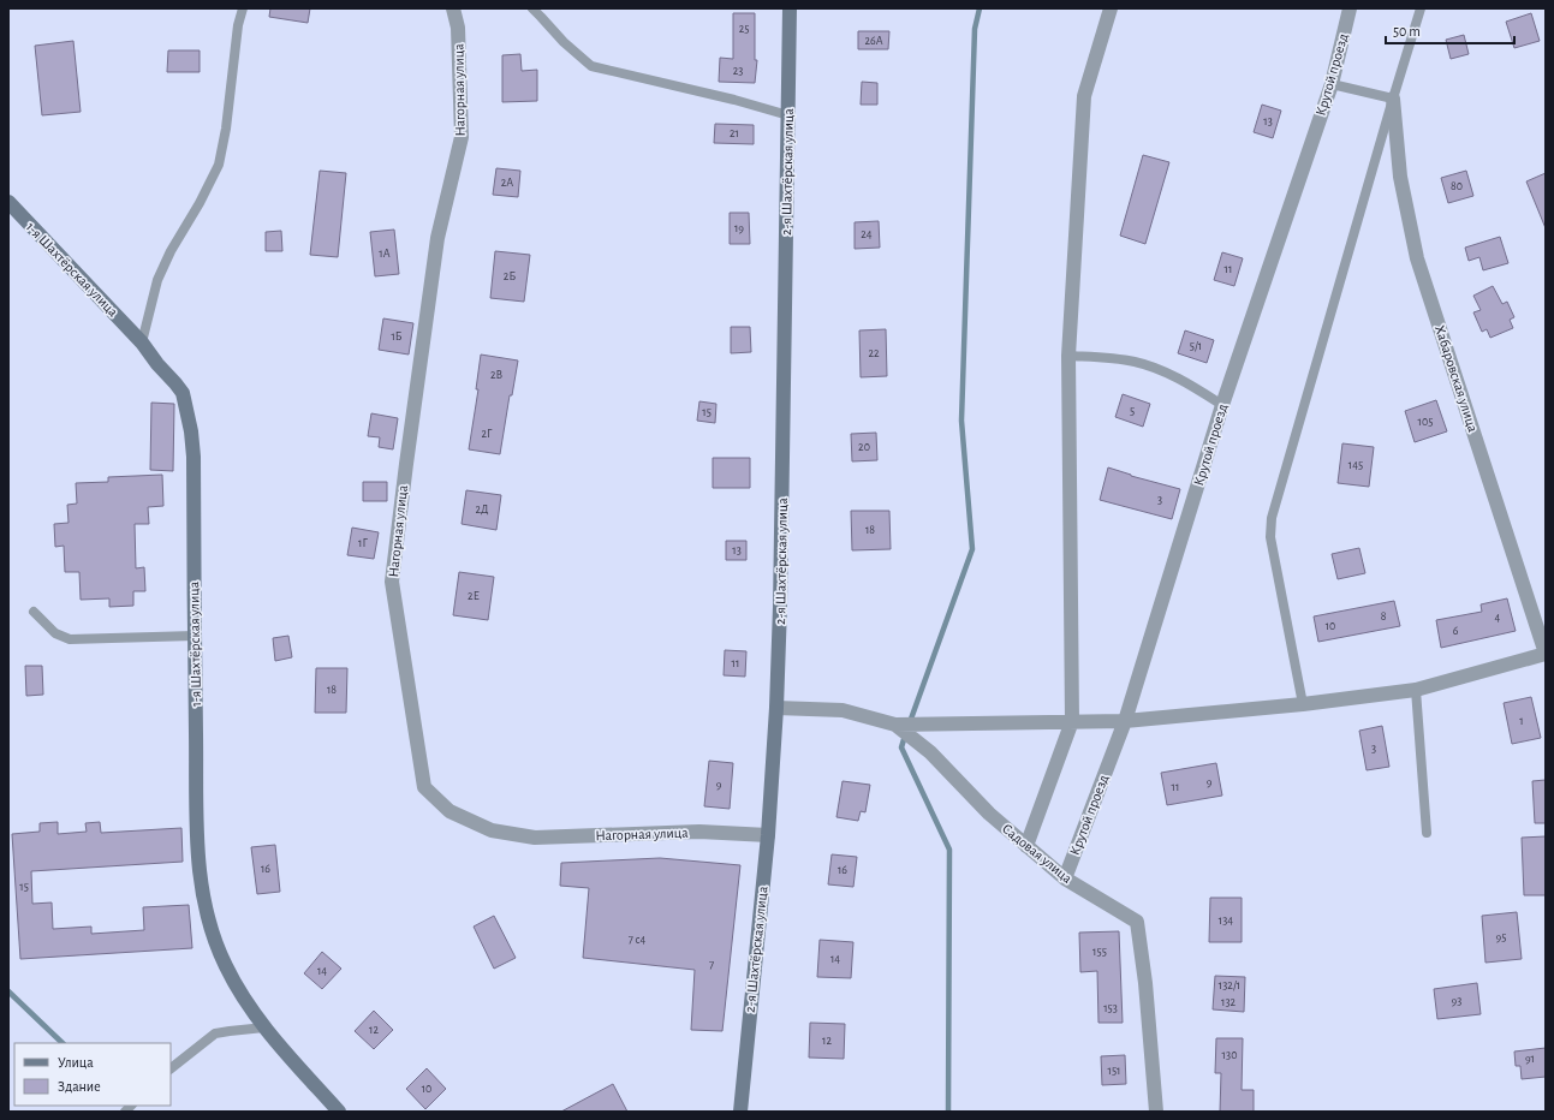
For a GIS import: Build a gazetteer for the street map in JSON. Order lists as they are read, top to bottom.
{
  "streets": {
    "main road": ["2-я Шахтёрская улица", "1-я Шахтёрская улица"],
    "street": [
      "Крутой проезд",
      "Нагорная улица",
      "Хабаровская улица",
      "Садовая улица"
    ]
  },
  "crossings": [
    ["Крутой проезд", "Садовая улица"],
    ["Нагорная улица", "2-я Шахтёрская улица"],
    ["2-я Шахтёрская улица", "Садовая улица"]
  ],
  "house_numbers": [
    "25",
    "26А",
    "23",
    "13",
    "21",
    "2А",
    "80",
    "19",
    "24",
    "1А",
    "11",
    "2Б",
    "1Б",
    "5/1",
    "22",
    "2В",
    "5",
    "15",
    "105",
    "2Г",
    "20",
    "145",
    "3",
    "2Д",
    "18",
    "1Г",
    "13",
    "2Е",
    "8",
    "4",
    "10",
    "6",
    "11",
    "18",
    "1",
    "3",
    "9",
    "9",
    "11",
    "16",
    "16",
    "15",
    "134",
    "95",
    "7 с4",
    "155",
    "14",
    "7",
    "14",
    "132/1",
    "93",
    "132",
    "153",
    "12",
    "12",
    "130",
    "91",
    "151",
    "10"
  ],
  "legend": ["Улица", "Здание"],
  "scale_bar": "50 m"
}
